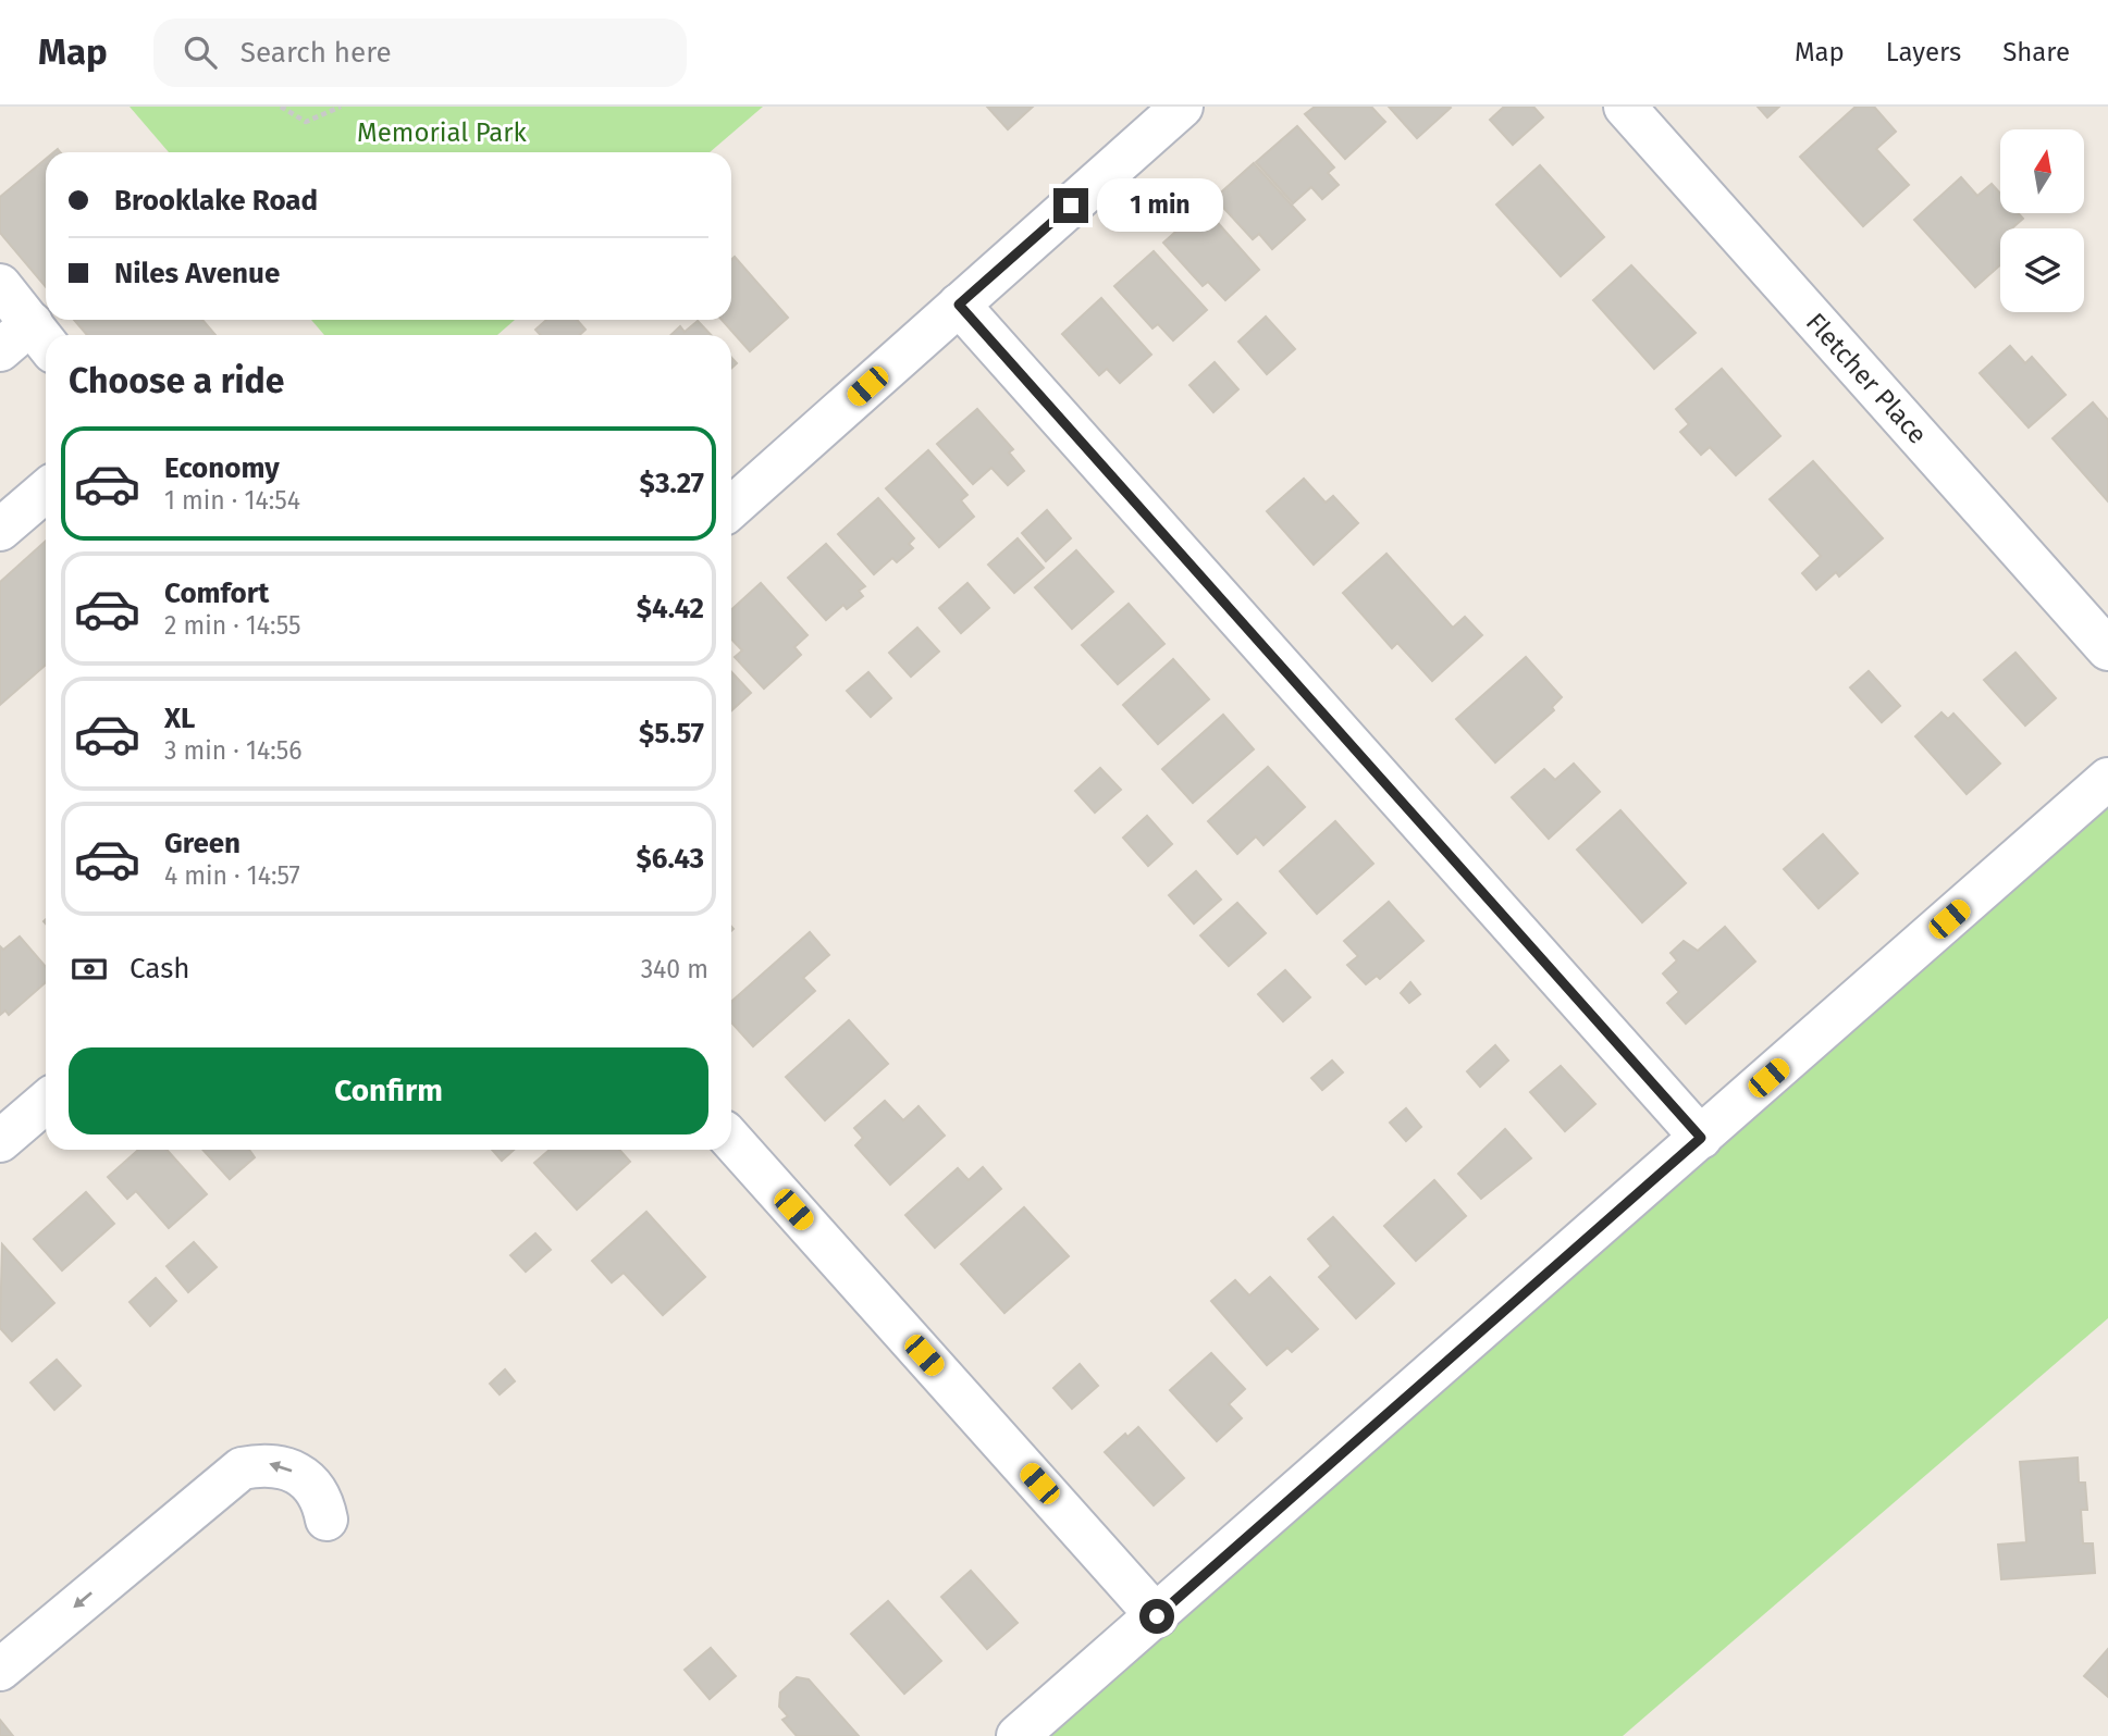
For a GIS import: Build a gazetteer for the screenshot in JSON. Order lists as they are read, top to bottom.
{
  "streets": {
    "street": ["Fletcher Place"]
  },
  "parks": ["Memorial Park"],
  "north": "top",
  "page": {
    "header": "Map",
    "search": "Search here",
    "nav": ["Map", "Layers", "Share"],
    "banner": ["Brooklake Road", "Niles Avenue"],
    "bubble": "1 min",
    "heading": "Choose a ride",
    "list": [
      {
        "name": "Economy",
        "note": "1 min · 14:54",
        "value": "$3.27"
      },
      {
        "name": "Comfort",
        "note": "2 min · 14:55",
        "value": "$4.42"
      },
      {
        "name": "XL",
        "note": "3 min · 14:56",
        "value": "$5.57"
      },
      {
        "name": "Green",
        "note": "4 min · 14:57",
        "value": "$6.43"
      }
    ],
    "pay": ["Cash", "340 m"],
    "buttons": "Confirm"
  }
}
